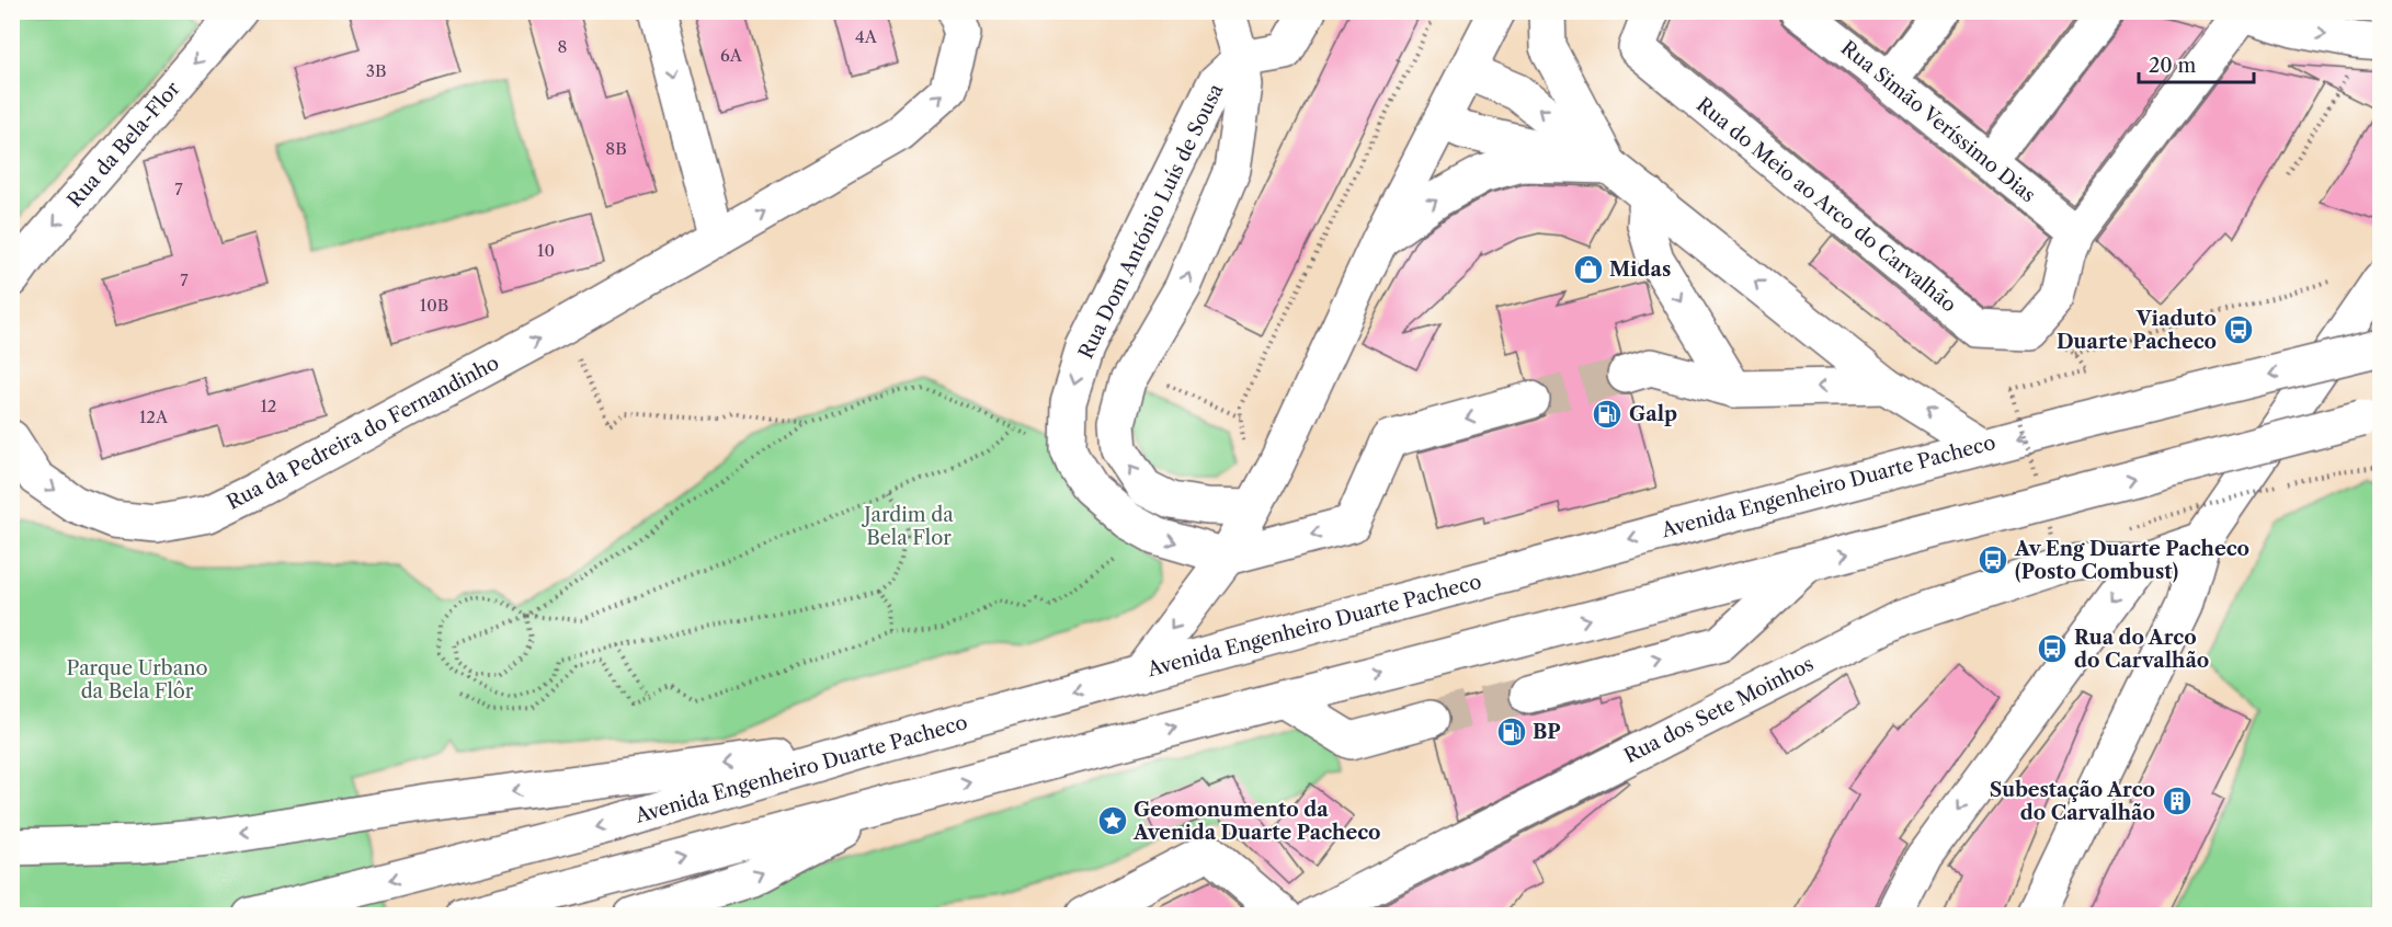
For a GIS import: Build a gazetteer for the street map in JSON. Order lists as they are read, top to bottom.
{
  "streets": {
    "main road": [
      "Rua Simão Veríssimo Dias",
      "Rua da Bela-Flor",
      "Rua do Meio ao Arco do Carvalhão",
      "Rua Dom António Luís de Sousa",
      "Rua da Pedreira do Fernandinho",
      "Avenida Engenheiro Duarte Pacheco",
      "Rua dos Sete Moinhos"
    ]
  },
  "crossings": [
    ["Rua Simão Veríssimo Dias", "Rua do Meio ao Arco do Carvalhão"]
  ],
  "one_way": ["Rua da Bela-Flor", "Rua da Pedreira do Fernandinho"],
  "parks": ["Jardim da Bela Flor", "Parque Urbano da Bela Flôr"],
  "places": {
    "shop": ["Midas"],
    "bus stop": ["Viaduto Duarte Pacheco", "Av Eng Duarte Pacheco (Posto Combust)", "Rua do Arco do Carvalhão"],
    "fuel station": ["Galp", "BP"],
    "building": ["Subestação Arco do Carvalhão"],
    "place": ["Geomonumento da Avenida Duarte Pacheco"]
  },
  "house_numbers": [
    "4A",
    "8",
    "6A",
    "3B",
    "8B",
    "7",
    "10",
    "7",
    "10B",
    "12",
    "12A"
  ],
  "scale_bar": "20 m"
}
